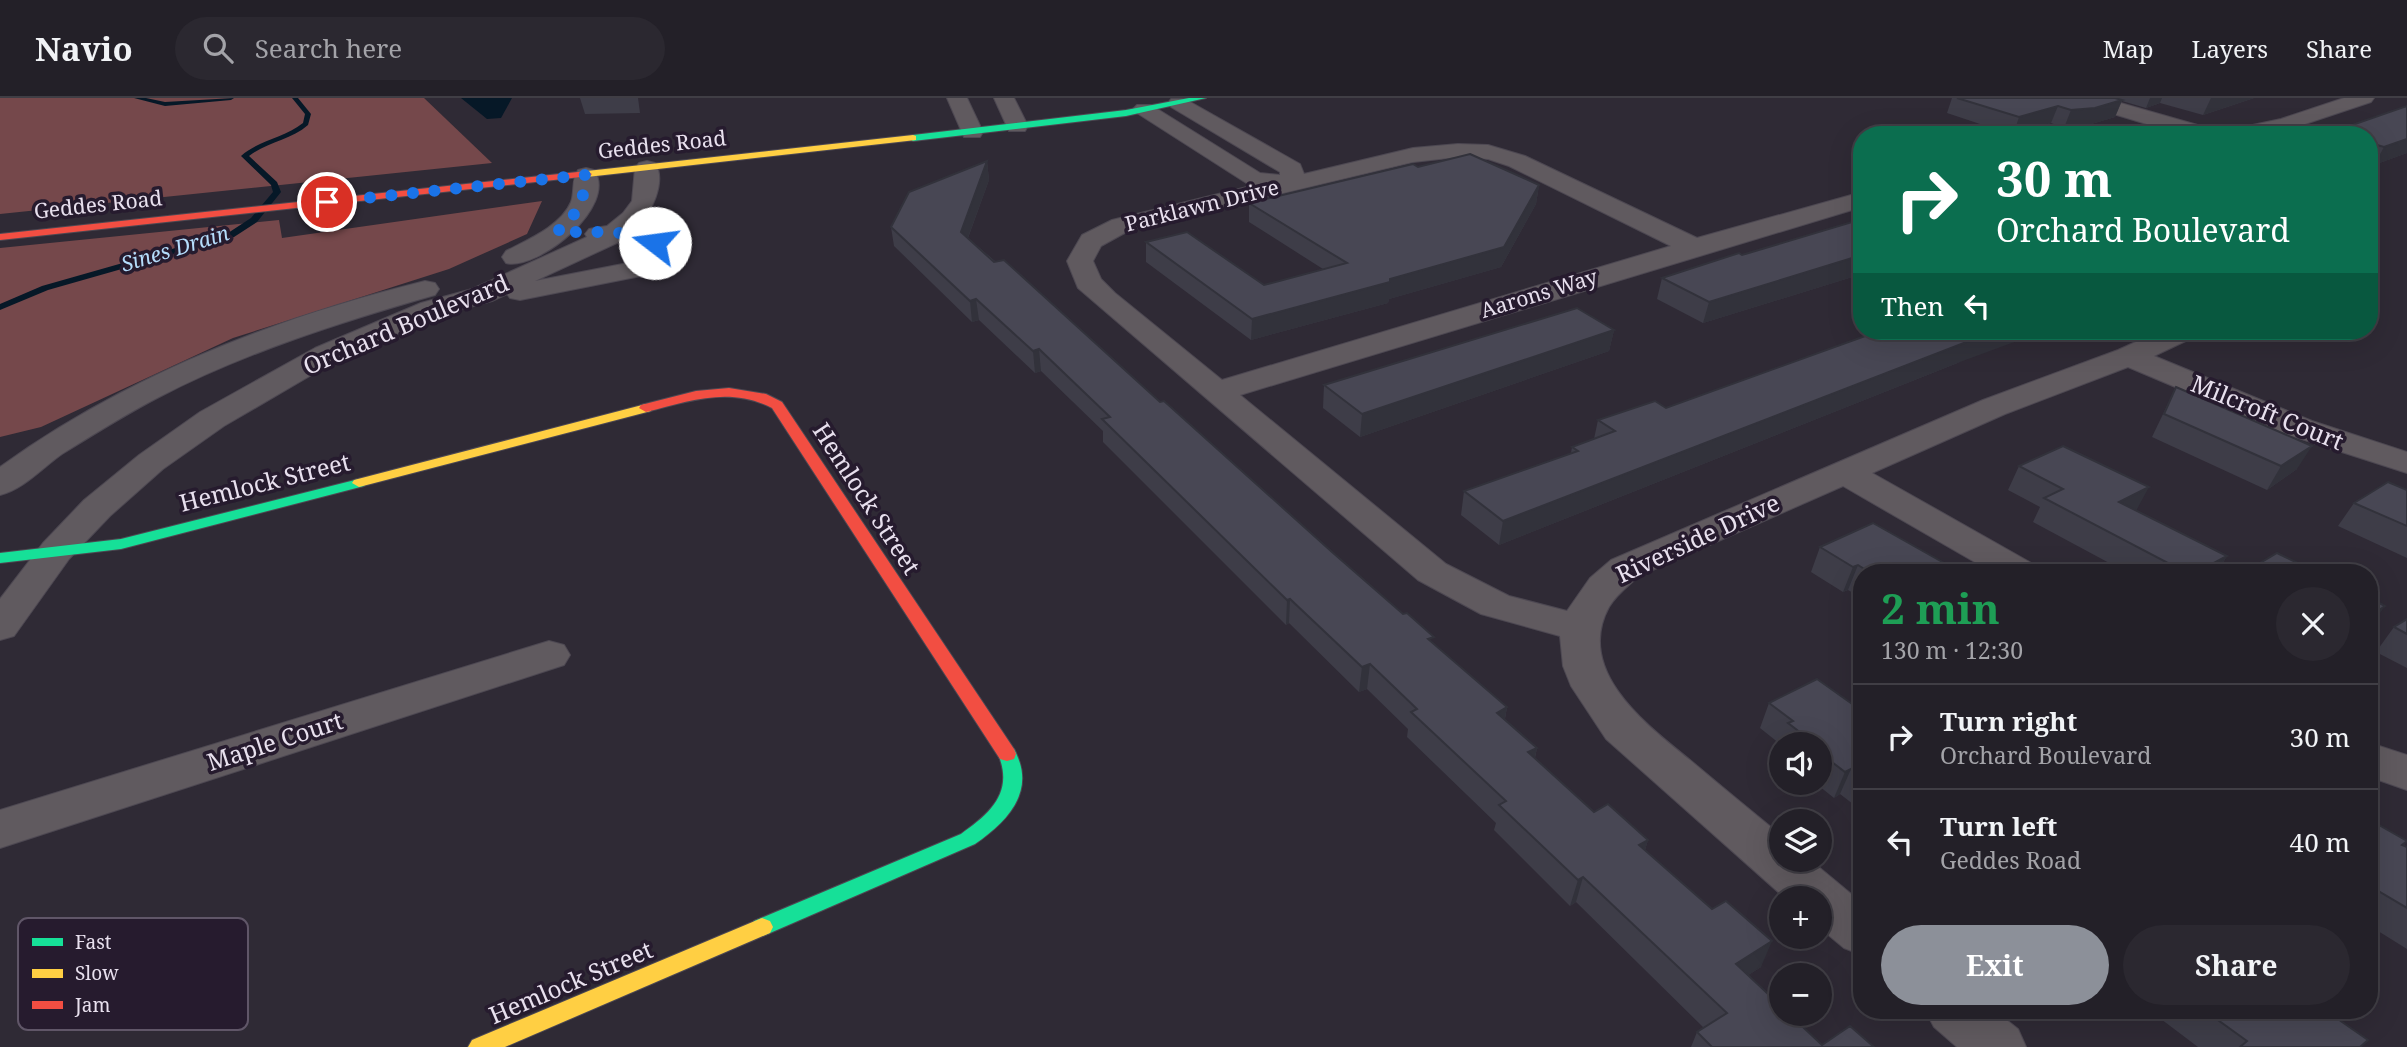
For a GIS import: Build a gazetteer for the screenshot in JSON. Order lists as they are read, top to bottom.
{
  "streets": {
    "main road": ["Geddes Road", "Hemlock Street"],
    "street": [
      "Parklawn Drive",
      "Aarons Way",
      "Orchard Boulevard",
      "Milcroft Court",
      "Riverside Drive",
      "Maple Court"
    ]
  },
  "crossings": [
    ["Geddes Road", "Orchard Boulevard"],
    ["Parklawn Drive", "Aarons Way"],
    ["Parklawn Drive", "Riverside Drive"],
    ["Orchard Boulevard", "Hemlock Street"],
    ["Milcroft Court", "Riverside Drive"]
  ],
  "water": ["Sines Drain"],
  "legend": ["Fast", "Slow", "Jam"],
  "page": {
    "header": "Navio",
    "search": "Search here",
    "nav": ["Map", "Layers", "Share"],
    "turn": ["30 m", "Orchard Boulevard"],
    "then": "Then",
    "heading": ["2 min", "130 m · 12:30"],
    "list": [
      {
        "name": "Turn right",
        "note": "Orchard Boulevard",
        "value": "30 m"
      },
      {
        "name": "Turn left",
        "note": "Geddes Road",
        "value": "40 m"
      }
    ],
    "map_buttons": ["+", "−"],
    "buttons": ["Exit", "Share"]
  }
}
